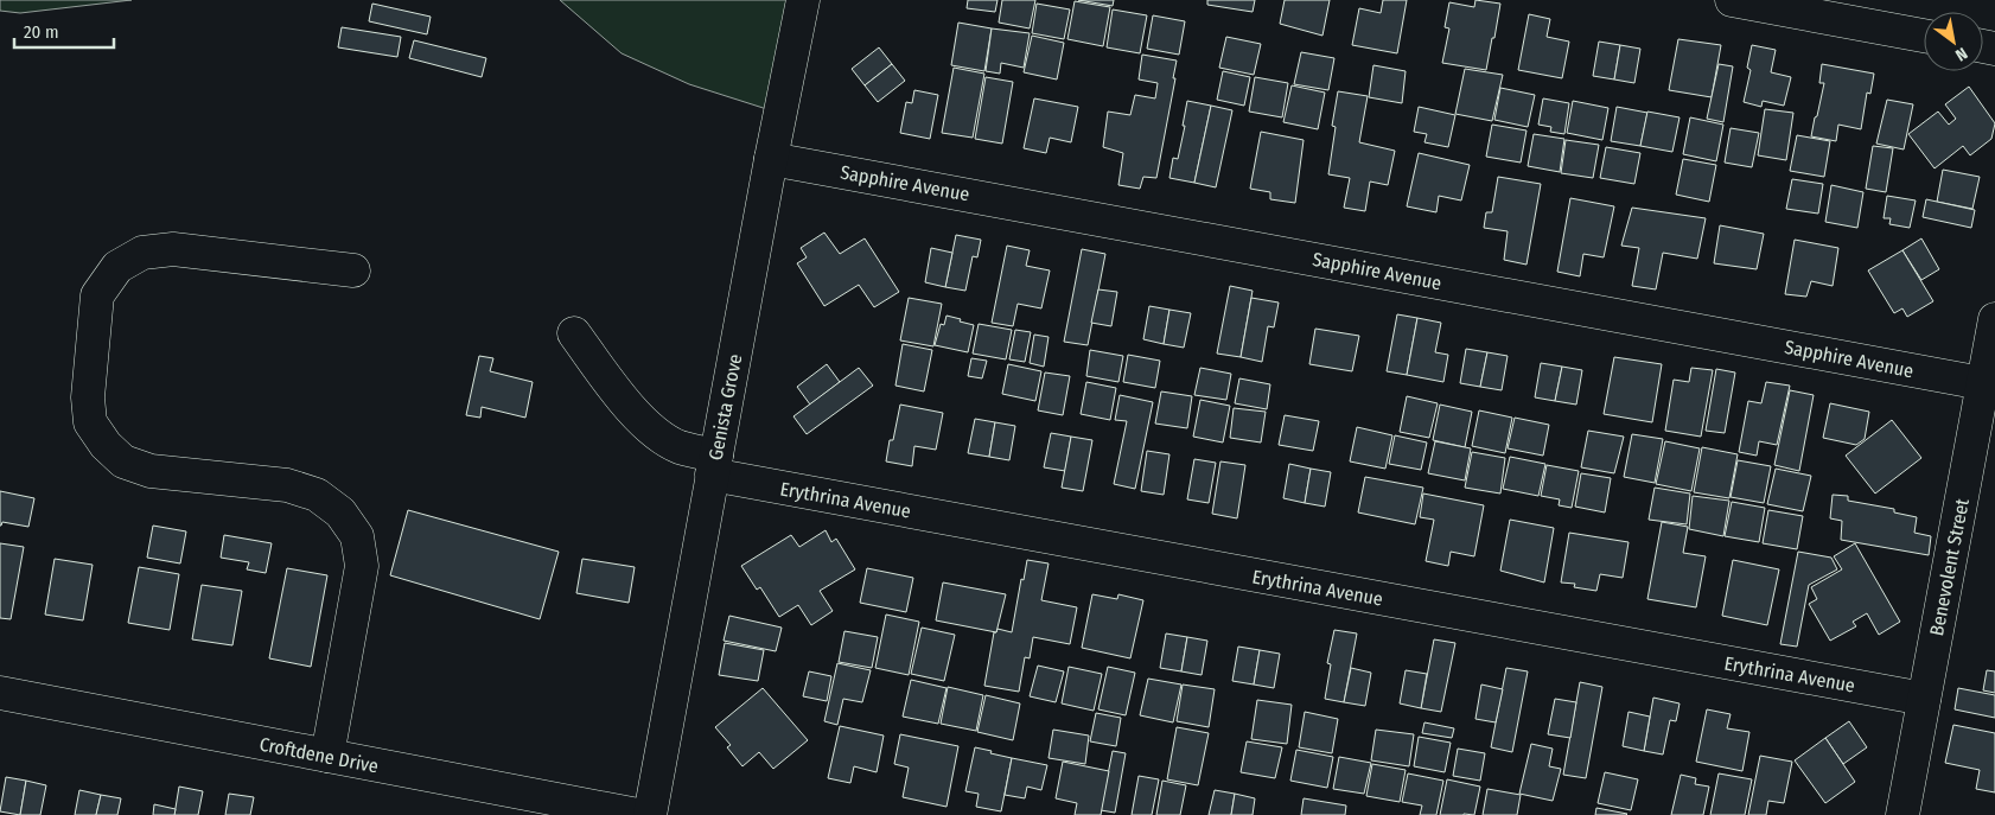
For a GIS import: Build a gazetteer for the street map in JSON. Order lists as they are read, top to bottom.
{
  "streets": {
    "street": [
      "Sapphire Avenue",
      "Genista Grove",
      "Erythrina Avenue",
      "Benevolent Street",
      "Croftdene Drive"
    ]
  },
  "crossings": [
    ["Sapphire Avenue", "Genista Grove"],
    ["Sapphire Avenue", "Benevolent Street"],
    ["Genista Grove", "Erythrina Avenue"],
    ["Erythrina Avenue", "Benevolent Street"]
  ],
  "scale_bar": "20 m",
  "north": "bottom right"
}
